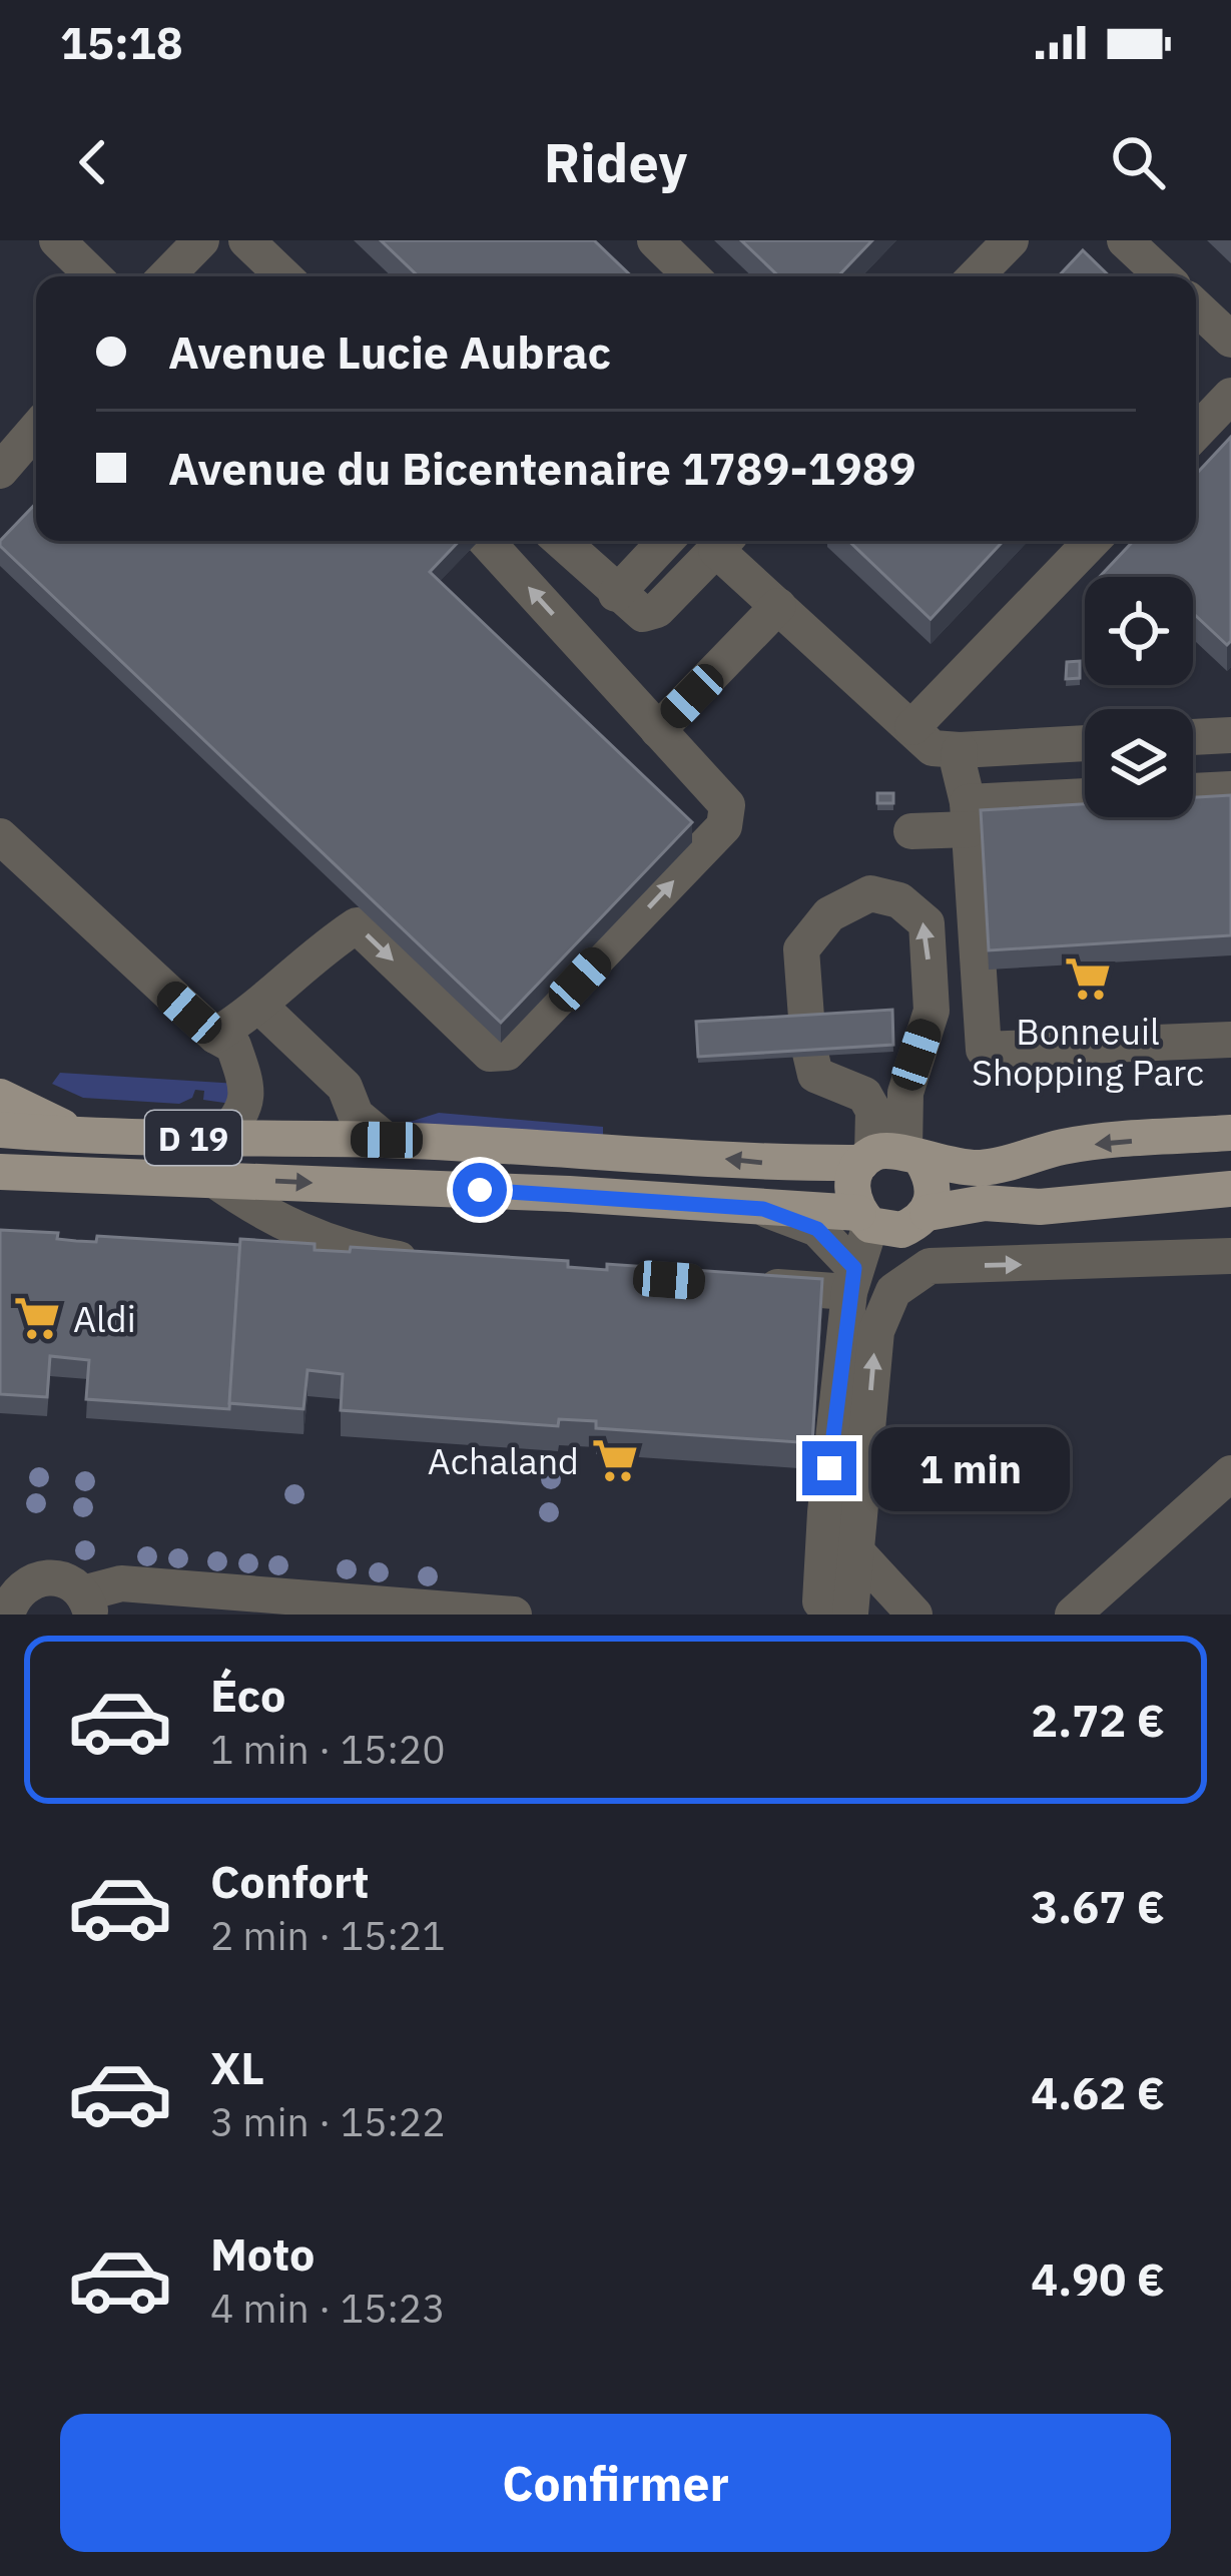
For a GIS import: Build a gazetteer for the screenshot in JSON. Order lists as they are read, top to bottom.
{
  "streets": {
    "main road": ["D 19"]
  },
  "places": {
    "supermarket": ["Bonneuil Shopping Parc", "Aldi", "Achaland"]
  },
  "page": {
    "status": "15:18",
    "header": "Ridey",
    "banner": ["Avenue Lucie Aubrac", "Avenue du Bicentenaire 1789-1989"],
    "bubble": "1 min",
    "list": [
      {
        "name": "Éco",
        "note": "1 min · 15:20",
        "value": "2.72 €"
      },
      {
        "name": "Confort",
        "note": "2 min · 15:21",
        "value": "3.67 €"
      },
      {
        "name": "XL",
        "note": "3 min · 15:22",
        "value": "4.62 €"
      },
      {
        "name": "Moto",
        "note": "4 min · 15:23",
        "value": "4.90 €"
      }
    ],
    "buttons": "Confirmer"
  }
}
